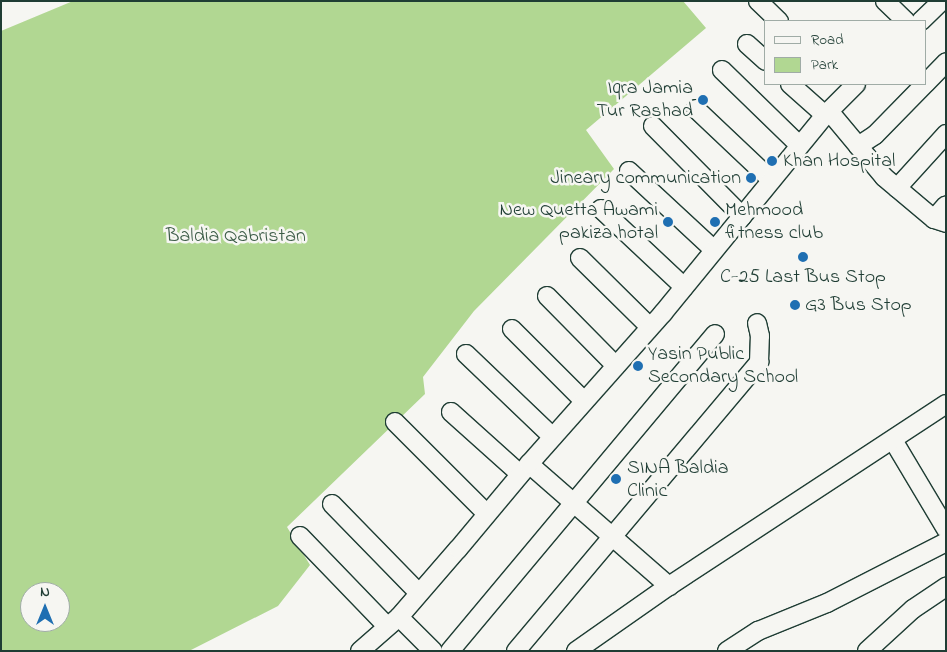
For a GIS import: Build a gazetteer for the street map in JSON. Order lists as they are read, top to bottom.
{
  "parks": ["Baldia Qabristan"],
  "places": [
    "Iqra Jamia Tur Rashad",
    "Khan Hospital",
    "Jineary communication",
    "New Quetta Awami pakiza hotal",
    "Mehmood fitness club",
    "C-25 Last Bus Stop",
    "G3 Bus Stop",
    "Yasin Public Secondary School",
    "SINA Baldia Clinic"
  ],
  "legend": ["Road", "Park"],
  "north": "top"
}
